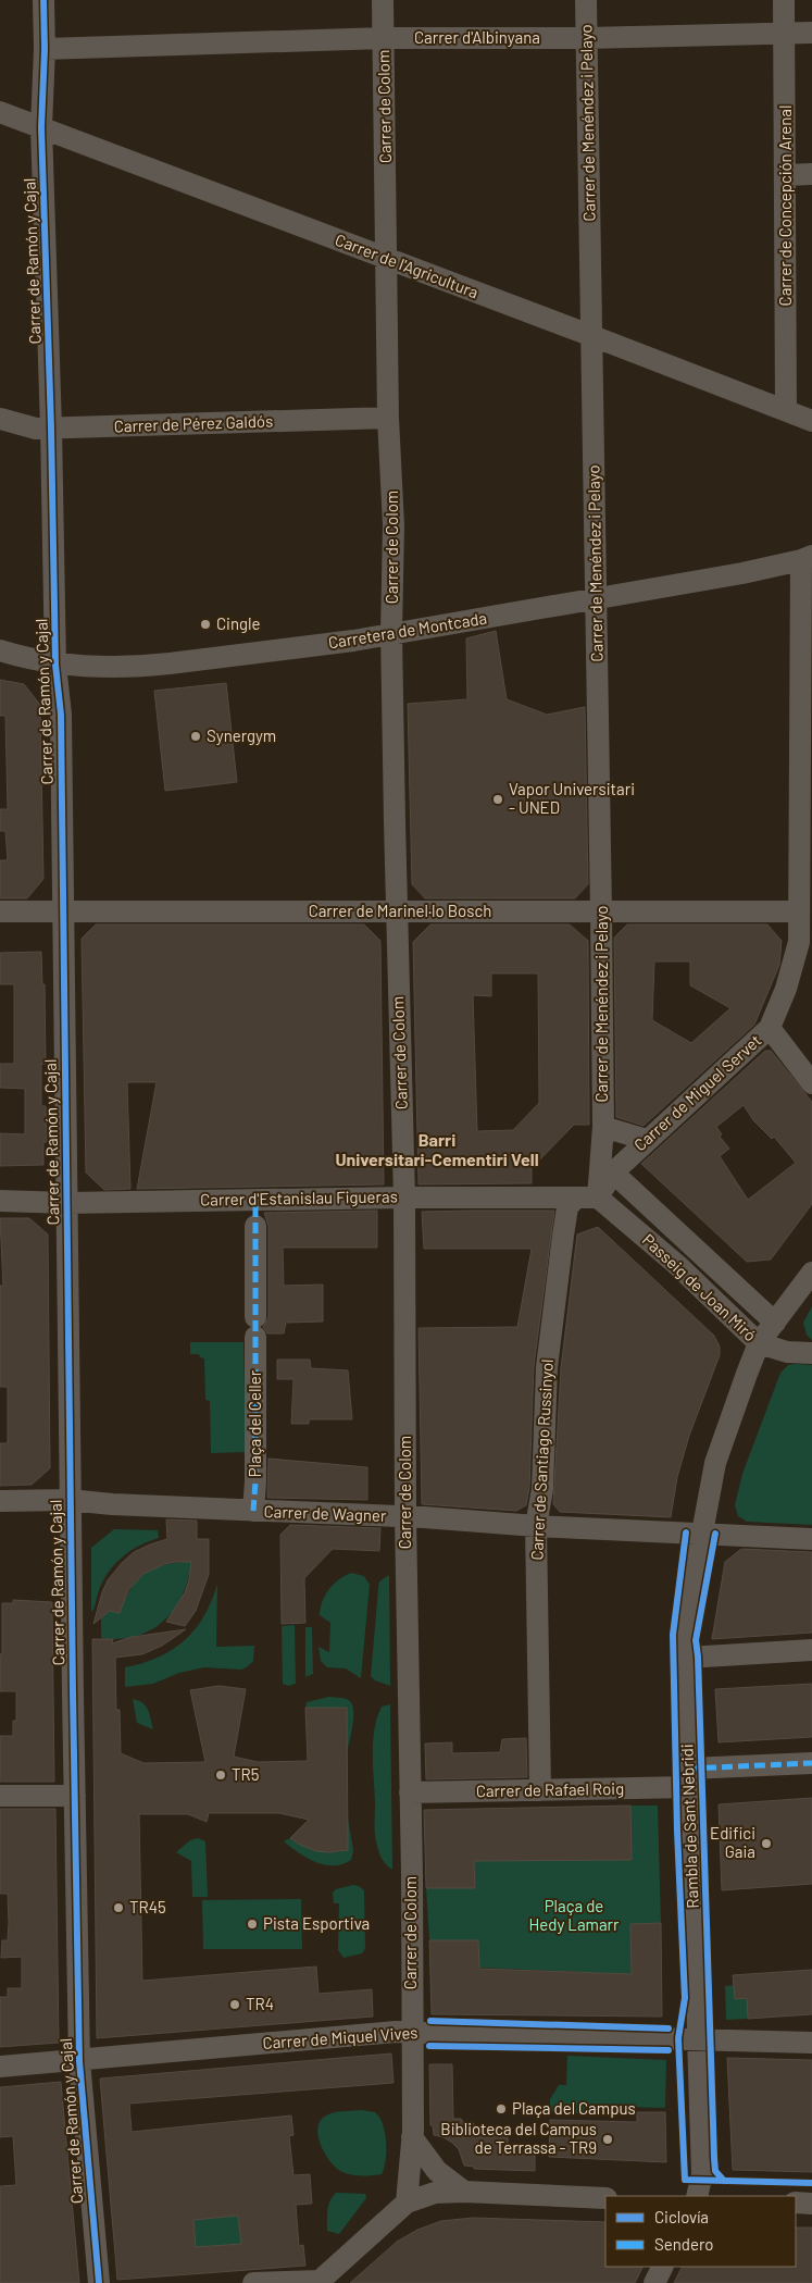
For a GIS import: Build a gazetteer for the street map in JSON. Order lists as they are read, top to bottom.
{
  "streets": {
    "street": [
      "Carrer d'Albinyana",
      "Carrer de Colom",
      "Carrer de Menéndez i Pelayo",
      "Carrer de Concepción Arenal",
      "Carrer de Ramón y Cajal",
      "Carrer de l'Agricultura",
      "Carrer de Pérez Galdós",
      "Carretera de Montcada",
      "Carrer de Marinel·lo Bosch",
      "Carrer de Miguel Servet",
      "Carrer d'Estanislau Figueras",
      "Passeig de Joan Miró",
      "Plaça del Celler",
      "Carrer de Santiago Russinyol",
      "Carrer de Wagner",
      "Carrer de Rafael Roig",
      "Rambla de Sant Nebridi",
      "Carrer de Miquel Vives"
    ]
  },
  "crossings": [
    ["Carrer d'Albinyana", "Carrer de Colom"],
    ["Carrer d'Albinyana", "Carrer de Menéndez i Pelayo"],
    ["Carrer d'Albinyana", "Carrer de Concepción Arenal"],
    ["Carrer d'Albinyana", "Carrer de Ramón y Cajal"],
    ["Carrer de Colom", "Carrer de l'Agricultura"],
    ["Carrer de Colom", "Carrer de Pérez Galdós"],
    ["Carrer de Colom", "Carretera de Montcada"],
    ["Carrer de Colom", "Carrer de Marinel·lo Bosch"],
    ["Carrer de Colom", "Carrer d'Estanislau Figueras"],
    ["Carrer de Colom", "Carrer de Wagner"],
    ["Carrer de Colom", "Carrer de Rafael Roig"],
    ["Carrer de Colom", "Carrer de Miquel Vives"],
    ["Carrer de Menéndez i Pelayo", "Carrer de l'Agricultura"],
    ["Carrer de Menéndez i Pelayo", "Carretera de Montcada"],
    ["Carrer de Menéndez i Pelayo", "Carrer de Marinel·lo Bosch"],
    ["Carrer de Menéndez i Pelayo", "Carrer de Miguel Servet"],
    ["Carrer de Menéndez i Pelayo", "Carrer d'Estanislau Figueras"],
    ["Carrer de Menéndez i Pelayo", "Passeig de Joan Miró"],
    ["Carrer de Concepción Arenal", "Carrer de l'Agricultura"],
    ["Carrer de Ramón y Cajal", "Carrer de l'Agricultura"],
    ["Carrer de Ramón y Cajal", "Carrer de Pérez Galdós"],
    ["Carrer de Ramón y Cajal", "Carretera de Montcada"],
    ["Carrer de Ramón y Cajal", "Carrer de Marinel·lo Bosch"],
    ["Carrer de Ramón y Cajal", "Carrer d'Estanislau Figueras"],
    ["Carrer de Ramón y Cajal", "Carrer de Wagner"],
    ["Carrer de Ramón y Cajal", "Carrer de Miquel Vives"],
    ["Carretera de Montcada", "Carrer de Miguel Servet"],
    ["Carrer de Marinel·lo Bosch", "Carrer de Miguel Servet"],
    ["Carrer de Miguel Servet", "Carrer d'Estanislau Figueras"],
    ["Carrer de Miguel Servet", "Passeig de Joan Miró"],
    ["Carrer d'Estanislau Figueras", "Passeig de Joan Miró"],
    ["Carrer d'Estanislau Figueras", "Plaça del Celler"],
    ["Carrer d'Estanislau Figueras", "Carrer de Santiago Russinyol"],
    ["Passeig de Joan Miró", "Rambla de Sant Nebridi"],
    ["Plaça del Celler", "Carrer de Wagner"],
    ["Carrer de Santiago Russinyol", "Carrer de Wagner"],
    ["Carrer de Santiago Russinyol", "Carrer de Rafael Roig"],
    ["Carrer de Wagner", "Rambla de Sant Nebridi"],
    ["Carrer de Rafael Roig", "Rambla de Sant Nebridi"],
    ["Rambla de Sant Nebridi", "Carrer de Miquel Vives"]
  ],
  "districts": ["Barri Universitari-Cementiri Vell"],
  "parks": ["Plaça de Hedy Lamarr"],
  "places": [
    "Cingle",
    "Synergym",
    "Vapor Universitari - UNED",
    "TR5",
    "Edifici Gaia",
    "TR45",
    "Pista Esportiva",
    "TR4",
    "Plaça del Campus",
    "Biblioteca del Campus de Terrassa - TR9"
  ],
  "legend": ["Ciclovía", "Sendero"]
}
